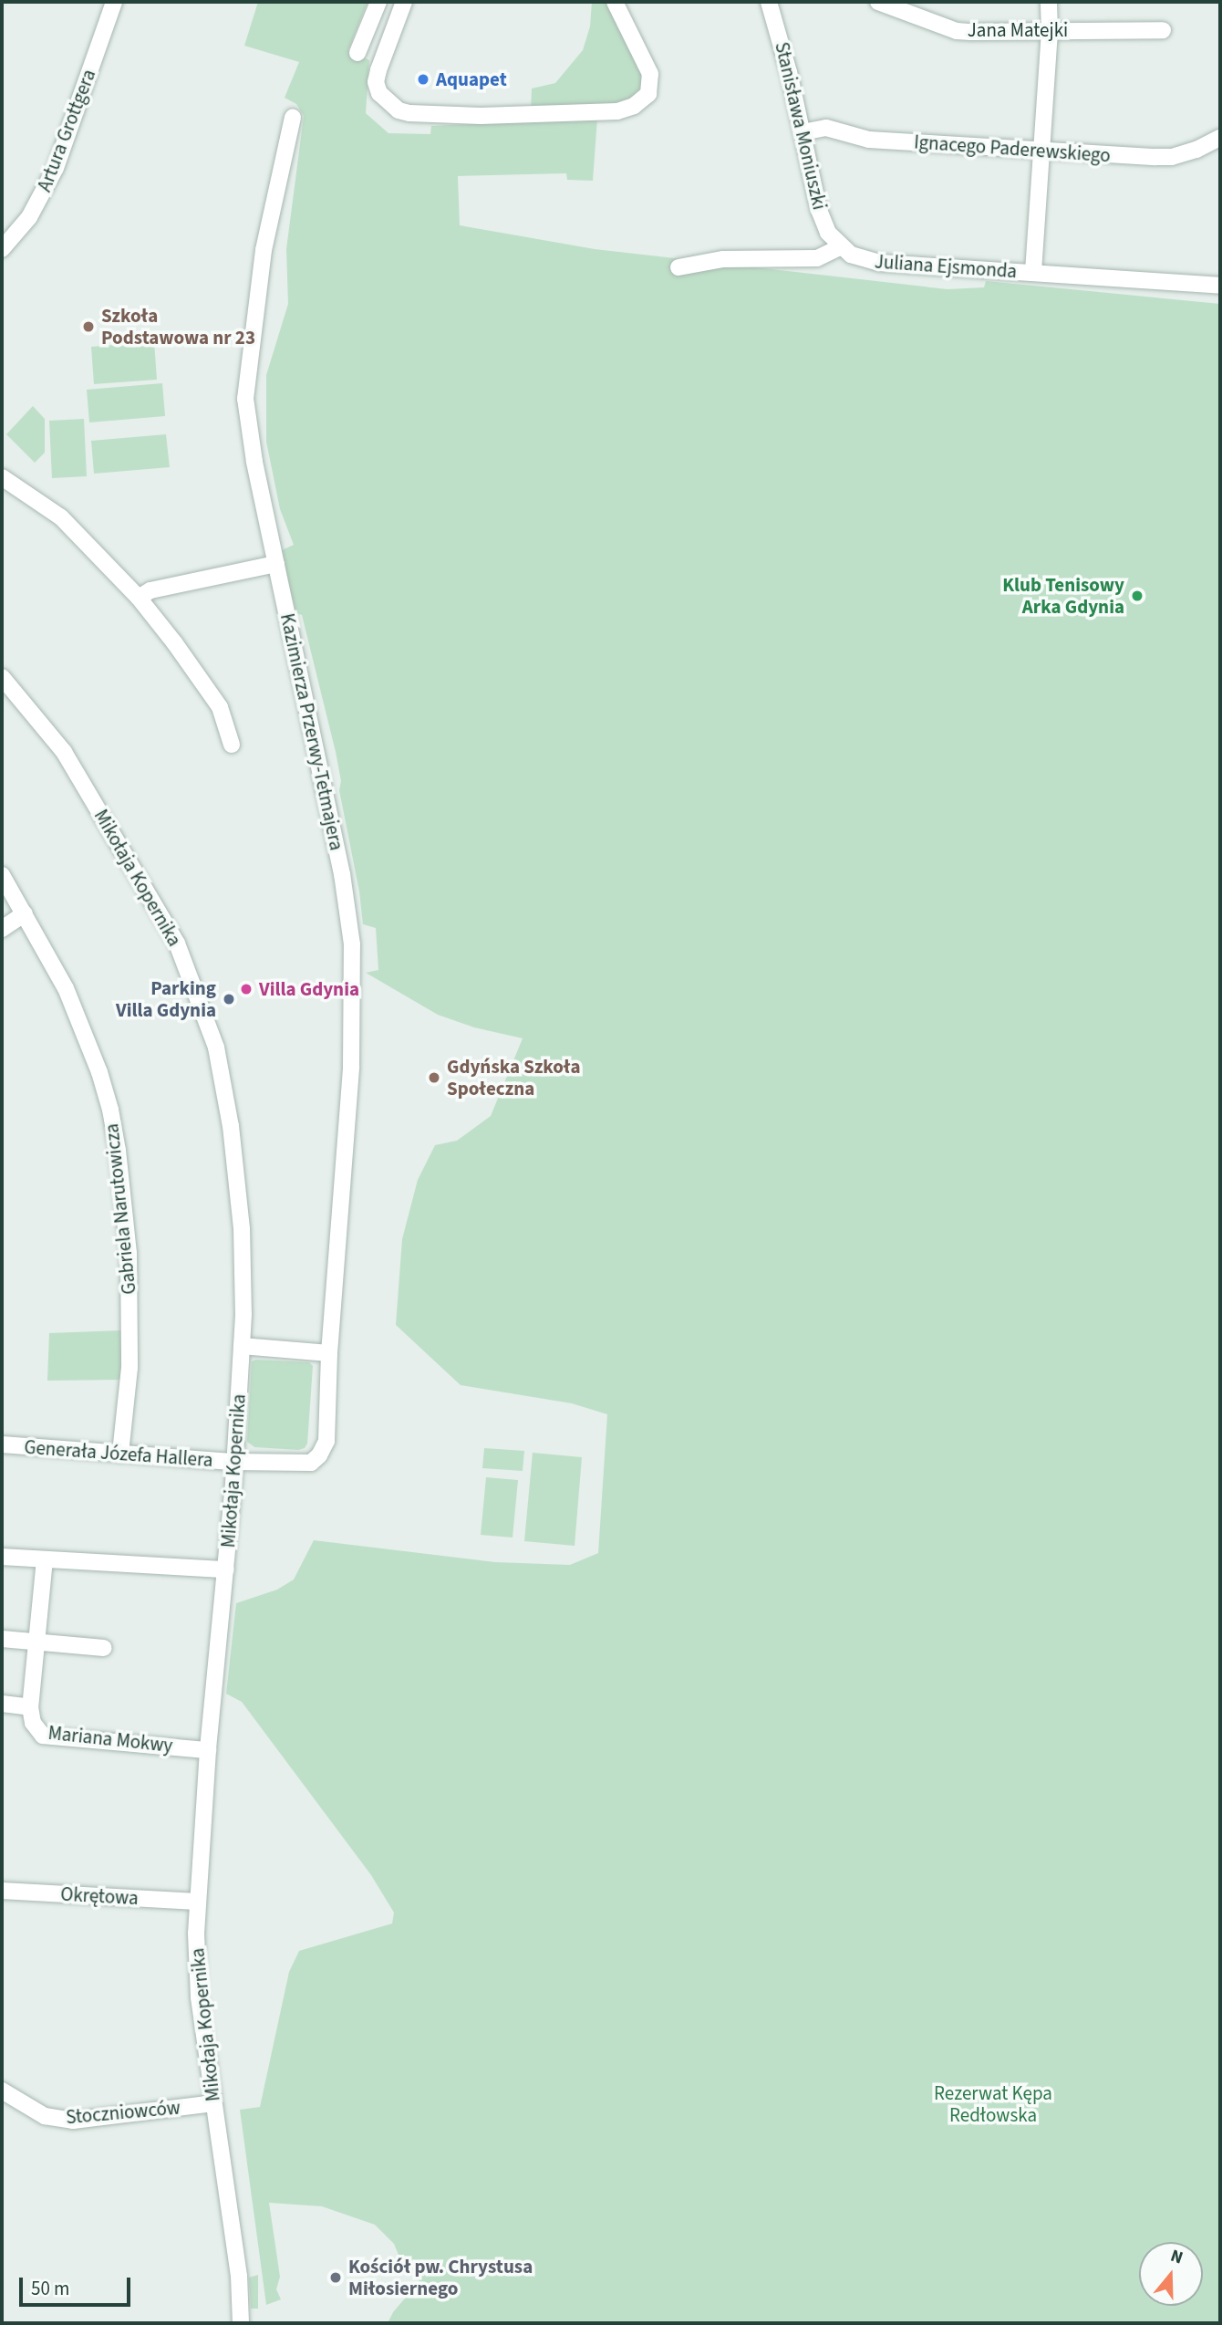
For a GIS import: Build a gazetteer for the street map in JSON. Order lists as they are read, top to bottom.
{
  "streets": {
    "street": [
      "Jana Matejki",
      "Stanisława Moniuszki",
      "Artura Grottgera",
      "Ignacego Paderewskiego",
      "Juliana Ejsmonda",
      "Kazimierza Przerwy-Tetmajera",
      "Mikołaja Kopernika",
      "Gabriela Narutowicza",
      "Generała Józefa Hallera",
      "Mariana Mokwy",
      "Okrętowa",
      "Stoczniowców"
    ]
  },
  "crossings": [
    ["Stanisława Moniuszki", "Ignacego Paderewskiego"],
    ["Stanisława Moniuszki", "Juliana Ejsmonda"],
    ["Kazimierza Przerwy-Tetmajera", "Mikołaja Kopernika"],
    ["Kazimierza Przerwy-Tetmajera", "Generała Józefa Hallera"],
    ["Mikołaja Kopernika", "Generała Józefa Hallera"],
    ["Mikołaja Kopernika", "Mariana Mokwy"],
    ["Mikołaja Kopernika", "Okrętowa"],
    ["Mikołaja Kopernika", "Stoczniowców"],
    ["Gabriela Narutowicza", "Generała Józefa Hallera"]
  ],
  "parks": ["Rezerwat Kępa Redłowska"],
  "places": [
    "Aquapet",
    "Szkoła Podstawowa nr 23",
    "Klub Tenisowy Arka Gdynia",
    "Villa Gdynia",
    "Parking Villa Gdynia",
    "Gdyńska Szkoła Społeczna",
    "Kościół pw. Chrystusa Miłosiernego"
  ],
  "scale_bar": "50 m",
  "north": "top"
}
